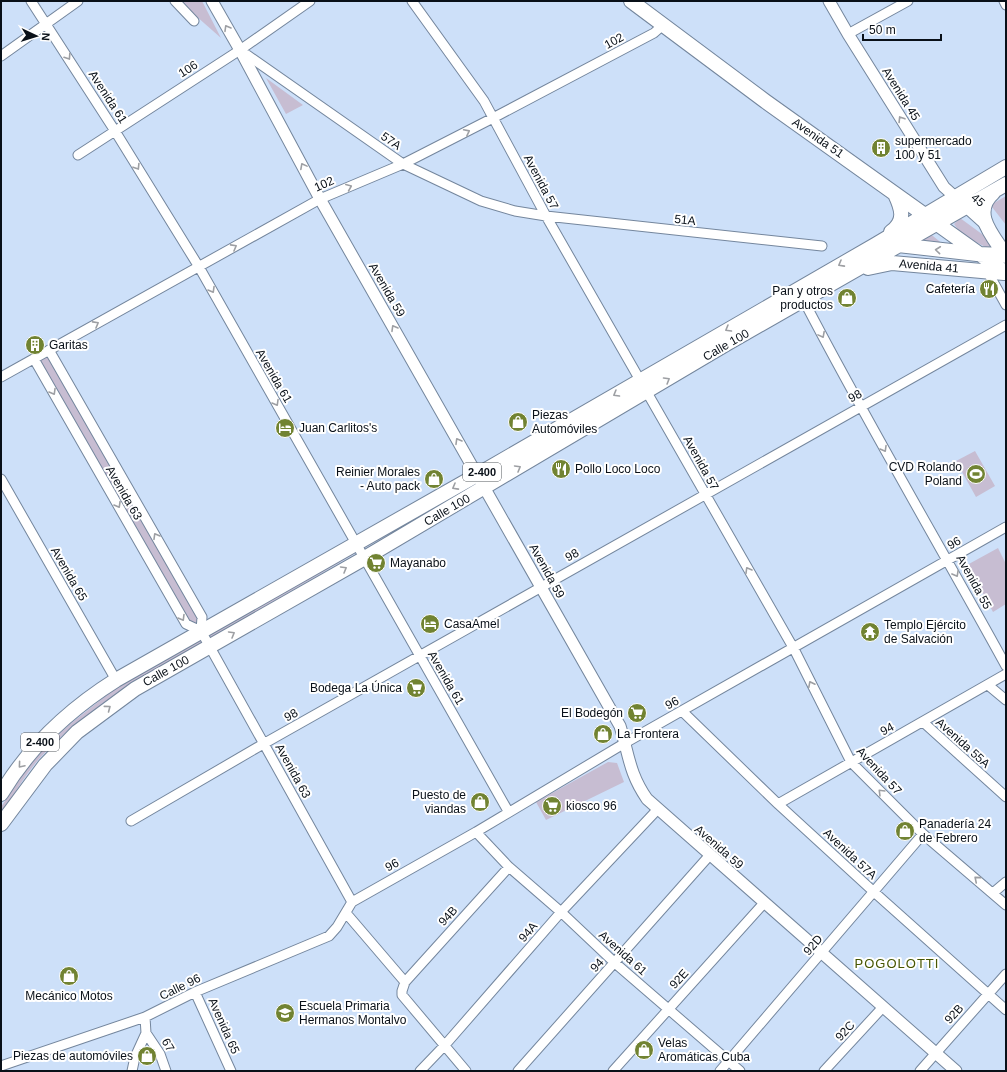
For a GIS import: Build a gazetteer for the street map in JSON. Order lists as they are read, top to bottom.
{
  "streets": {
    "main road": [
      "Avenida 51",
      "Avenida 41",
      "Calle 100",
      "2-400"
    ],
    "street": [
      "102",
      "106",
      "Avenida 45",
      "Avenida 61",
      "57A",
      "Avenida 57",
      "45",
      "51A",
      "Avenida 59",
      "98",
      "Avenida 63",
      "96",
      "Avenida 65",
      "Avenida 55",
      "94",
      "Avenida 55A",
      "Avenida 57A",
      "94B",
      "94A",
      "92D",
      "92E",
      "Calle 96",
      "92B",
      "92C",
      "67"
    ]
  },
  "crossings": [
    ["102", "Avenida 61"],
    ["102", "Avenida 51"],
    ["102", "57A"],
    ["102", "Avenida 57"],
    ["102", "Avenida 59"],
    ["102", "Avenida 63"],
    ["106", "Avenida 61"],
    ["106", "57A"],
    ["106", "Avenida 59"],
    ["Avenida 45", "45"],
    ["Avenida 45", "Calle 100"],
    ["Avenida 61", "Calle 100"],
    ["Avenida 61", "98"],
    ["Avenida 61", "96"],
    ["Avenida 61", "94"],
    ["Avenida 61", "94B"],
    ["Avenida 61", "94A"],
    ["Avenida 61", "92D"],
    ["Avenida 61", "92E"],
    ["Avenida 51", "Avenida 41"],
    ["Avenida 51", "Calle 100"],
    ["57A", "Avenida 57"],
    ["57A", "51A"],
    ["57A", "Avenida 59"],
    ["Avenida 57", "51A"],
    ["Avenida 57", "Calle 100"],
    ["Avenida 57", "98"],
    ["Avenida 57", "96"],
    ["Avenida 57", "94"],
    ["Avenida 57", "92D"],
    ["45", "Calle 100"],
    ["Avenida 41", "Calle 100"],
    ["Avenida 59", "Calle 100"],
    ["Avenida 59", "98"],
    ["Avenida 59", "96"],
    ["Avenida 59", "94"],
    ["Avenida 59", "94A"],
    ["Avenida 59", "92D"],
    ["Avenida 59", "92E"],
    ["Avenida 59", "92B"],
    ["Avenida 59", "92C"],
    ["Calle 100", "Avenida 63"],
    ["Calle 100", "Avenida 65"],
    ["Calle 100", "Avenida 55"],
    ["98", "Avenida 63"],
    ["98", "Avenida 55"],
    ["Avenida 63", "96"],
    ["Avenida 63", "Calle 96"],
    ["96", "Avenida 55"],
    ["96", "Avenida 57A"],
    ["96", "Calle 96"],
    ["Avenida 65", "Calle 96"],
    ["94", "Avenida 55A"],
    ["94", "Avenida 57A"],
    ["Avenida 57A", "92D"],
    ["Avenida 57A", "92B"]
  ],
  "one_way": [
    "102",
    "Avenida 45",
    "Avenida 61",
    "Avenida 57",
    "Avenida 59",
    "Avenida 55"
  ],
  "districts": ["POGOLOTTI"],
  "places": {
    "building": ["supermercado 100 y 51", "Garitas"],
    "restaurant": ["Cafetería", "Pollo Loco Loco"],
    "shop": [
      "Pan y otros productos",
      "Piezas Automóviles",
      "Reinier Morales - Auto pack",
      "La Frontera",
      "Puesto de viandas",
      "Panadería 24 de Febrero",
      "Mecánico Motos",
      "Velas Aromáticas Cuba",
      "Piezas de automóviles"
    ],
    "hotel": ["Juan Carlitos's", "CasaAmel"],
    "sports": ["CVD Rolando Poland"],
    "supermarket": [
      "Mayanabo",
      "Bodega La Única",
      "El Bodegón",
      "kiosco 96"
    ],
    "temple": ["Templo Ejército de Salvación"],
    "school or university": ["Escuela Primaria Hermanos Montalvo"]
  },
  "scale_bar": "50 m",
  "north": "right"
}
